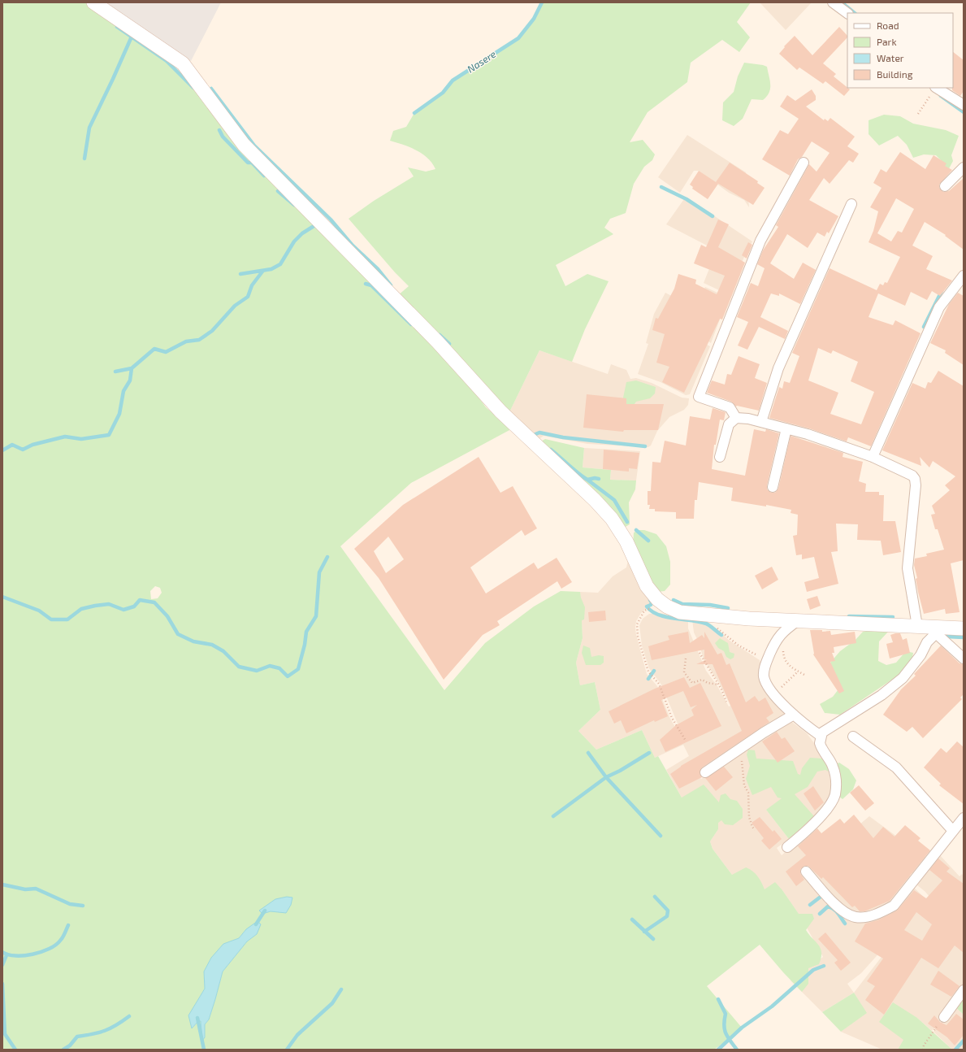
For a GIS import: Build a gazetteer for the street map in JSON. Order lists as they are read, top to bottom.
{
  "water": ["Nasere"],
  "legend": [
    "Road",
    "Park",
    "Water",
    "Building"
  ]
}
